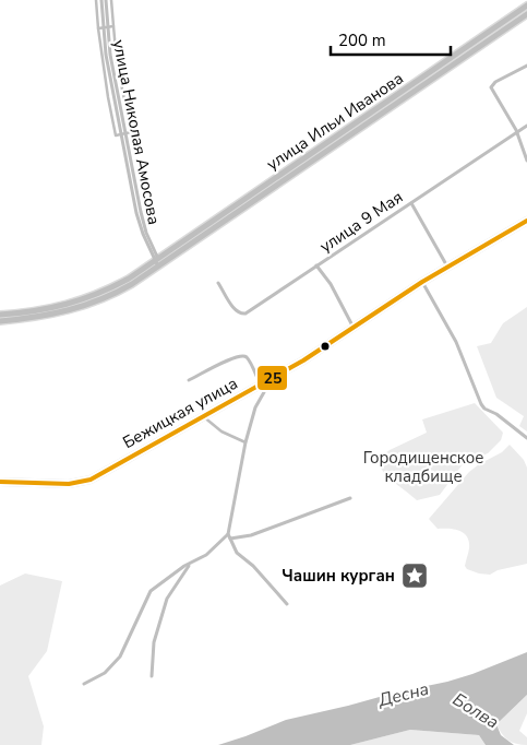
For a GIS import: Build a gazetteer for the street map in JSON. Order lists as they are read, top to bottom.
{
  "streets": {
    "main road": ["улица Ильи Иванова", "Бежицкая улица"],
    "street": ["улица Николая Амосова", "улица 9 Мая"]
  },
  "crossings": [
    ["улица Ильи Иванова", "улица Николая Амосова"]
  ],
  "water": ["Десна", "Болва"],
  "parks": ["Городищенское кладбище"],
  "places": {
    "place": ["Чашин курган"]
  },
  "lines": ["transit line 25"],
  "scale_bar": "200 m"
}
